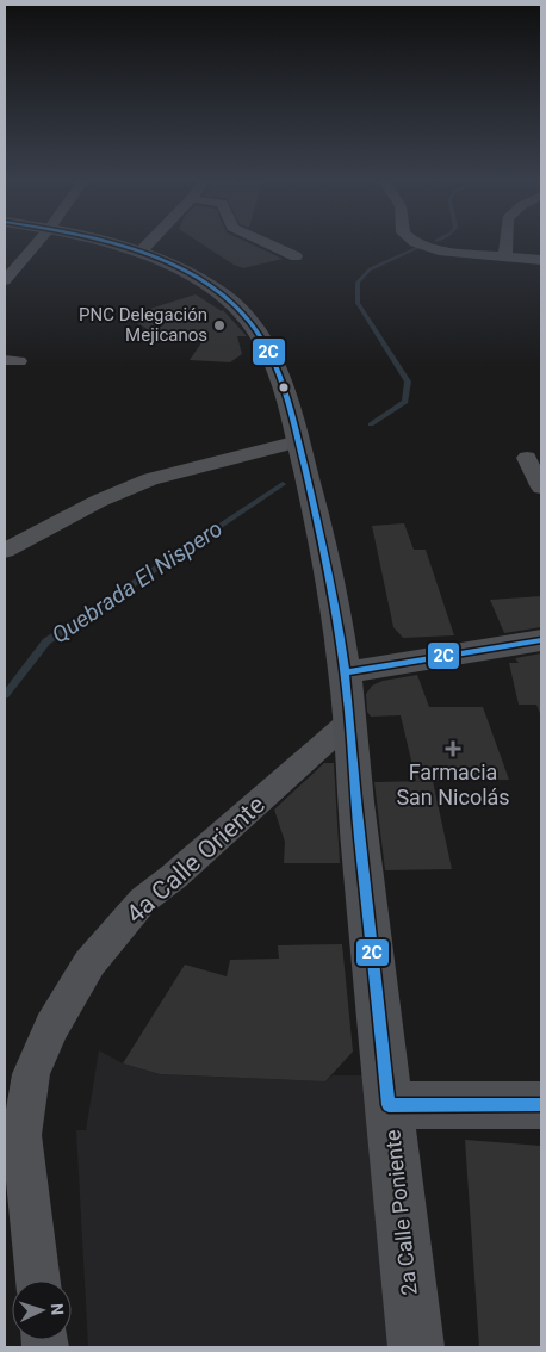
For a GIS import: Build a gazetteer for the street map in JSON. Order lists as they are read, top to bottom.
{
  "streets": {
    "main road": ["2a Calle Poniente"],
    "street": ["4a Calle Oriente"]
  },
  "crossings": [
    ["4a Calle Oriente", "2a Calle Poniente"]
  ],
  "water": ["Quebrada El Nispero"],
  "places": {
    "other": ["PNC Delegación Mejicanos"],
    "health": ["Farmacia San Nicolás"]
  },
  "lines": ["transit line 2C"],
  "north": "right"
}
